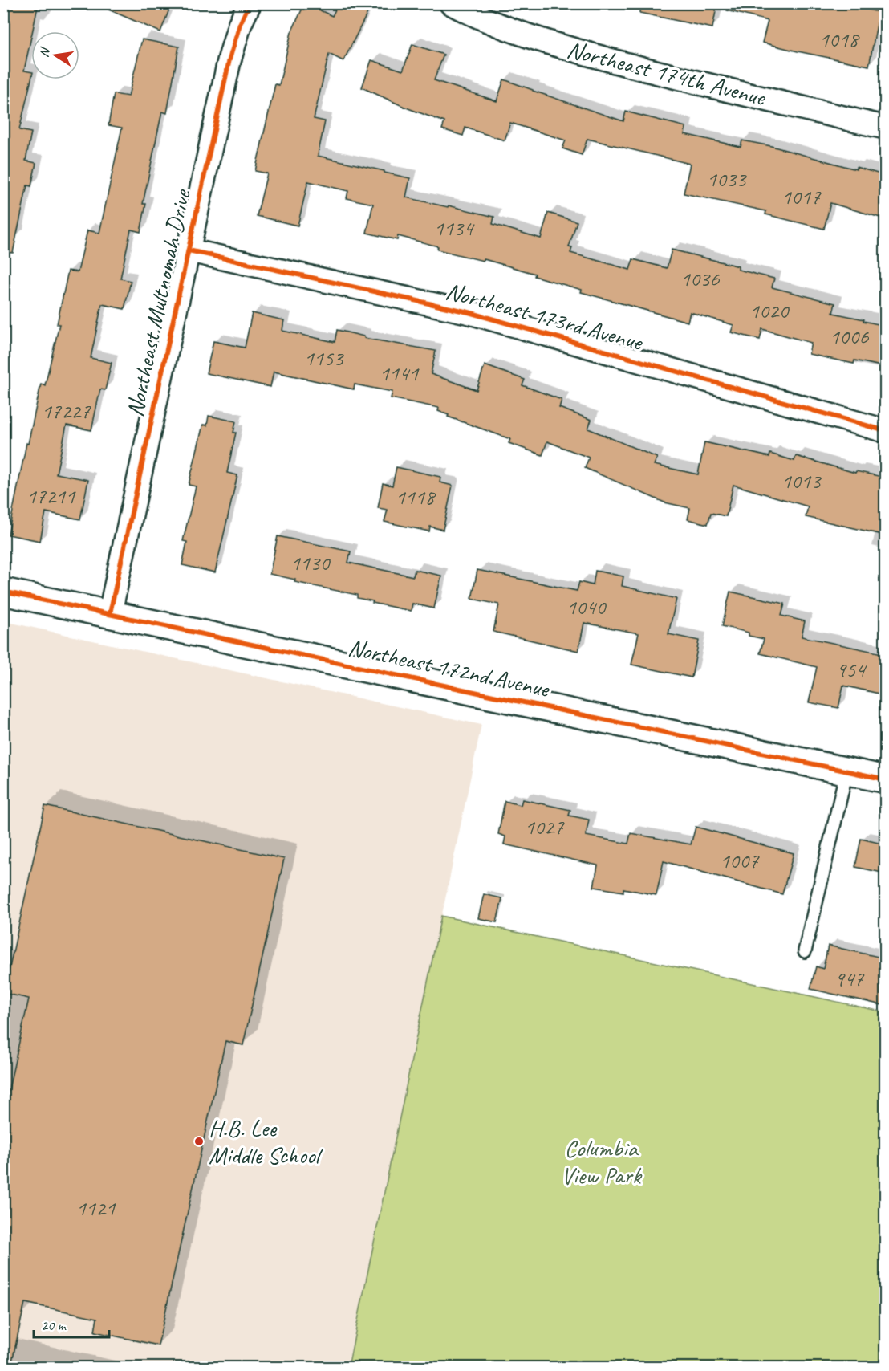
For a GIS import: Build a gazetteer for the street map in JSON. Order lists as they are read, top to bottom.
{
  "streets": {
    "street": [
      "Northeast 174th Avenue",
      "Northeast Multnomah Drive",
      "Northeast 173rd Avenue",
      "Northeast 172nd Avenue"
    ]
  },
  "crossings": [
    ["Northeast Multnomah Drive", "Northeast 173rd Avenue"],
    ["Northeast Multnomah Drive", "Northeast 172nd Avenue"]
  ],
  "parks": ["Columbia View Park"],
  "places": ["H.B. Lee Middle School"],
  "house_numbers": [
    "1018",
    "1033",
    "1017",
    "1134",
    "1036",
    "1020",
    "1006",
    "1153",
    "1141",
    "17227",
    "1013",
    "17211",
    "1118",
    "1130",
    "1040",
    "954",
    "1027",
    "1007",
    "947",
    "1121"
  ],
  "scale_bar": "20 m",
  "north": "left"
}
